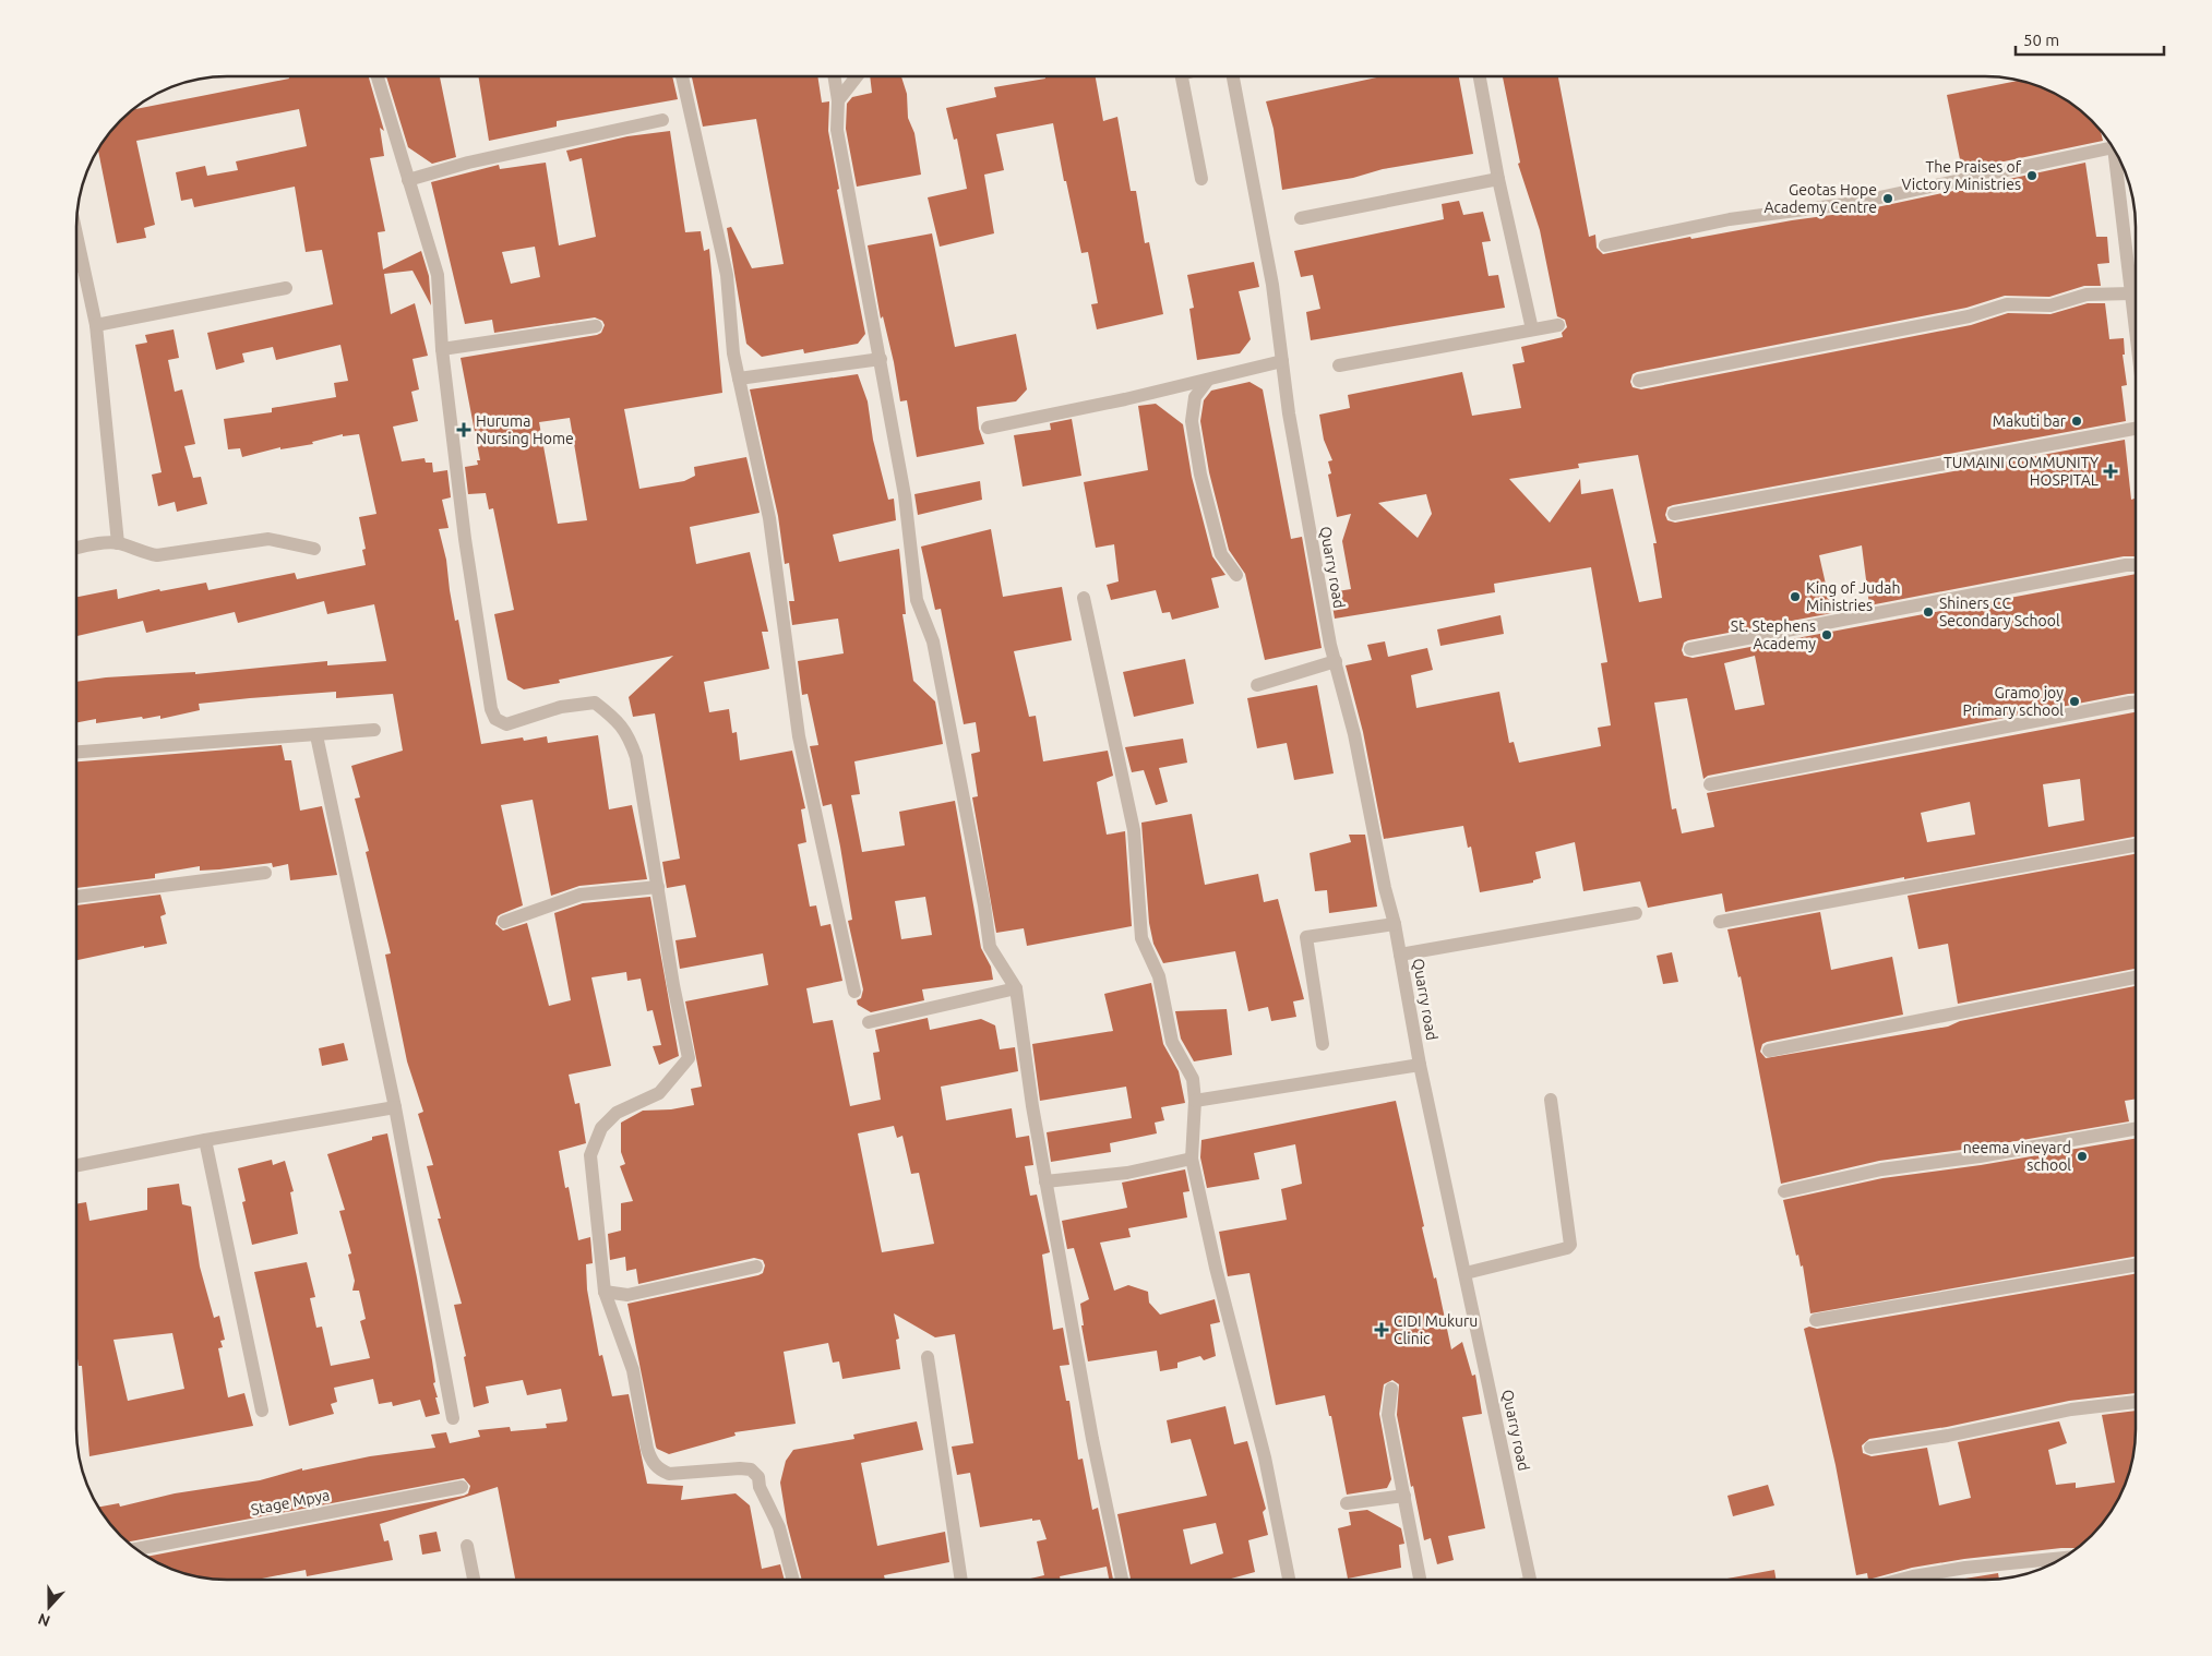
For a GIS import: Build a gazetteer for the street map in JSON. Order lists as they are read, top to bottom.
{
  "streets": {
    "street": ["Quarry road", "Stage Mpya"]
  },
  "places": {
    "other": [
      "The Praises of Victory Ministries",
      "Geotas Hope Academy Centre",
      "Makuti bar",
      "King of Judah Ministries",
      "Shiners CC Secondary School",
      "St. Stephens Academy",
      "Gramo joy Primary school",
      "neema vineyard school"
    ],
    "health": ["Huruma Nursing Home", "TUMAINI COMMUNITY HOSPITAL", "CIDI Mukuru Clinic"]
  },
  "scale_bar": "50 m",
  "north": "bottom"
}
